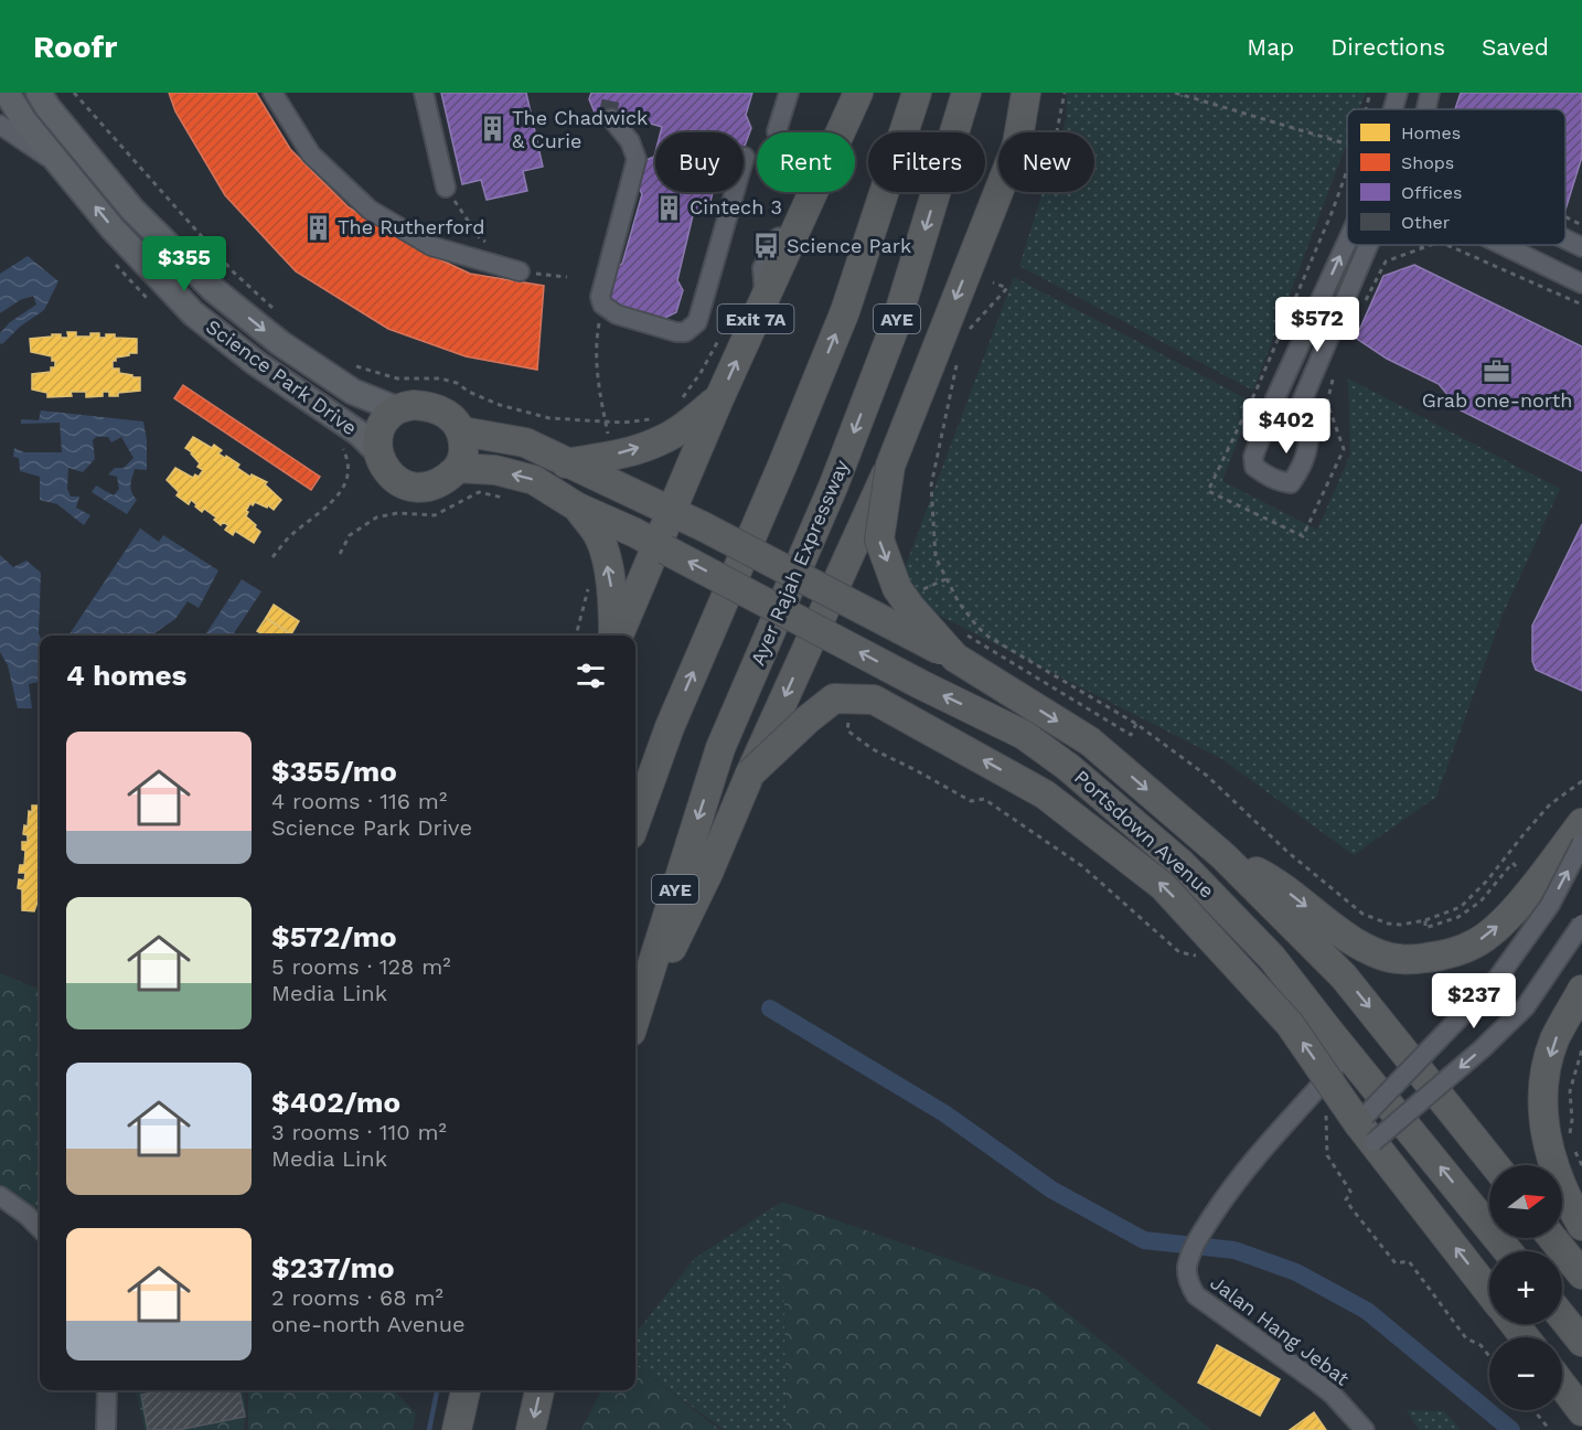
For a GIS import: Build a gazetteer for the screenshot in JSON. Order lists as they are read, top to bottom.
{
  "streets": {
    "highway": [
      "Exit 7A",
      "AYE",
      "Ayer Rajah Expressway",
      "Portsdown Avenue"
    ],
    "main road": ["Science Park Drive"],
    "street": ["Jalan Hang Jebat"]
  },
  "crossings": [
    ["Exit 7A", "Portsdown Avenue"],
    ["Science Park Drive", "Portsdown Avenue"]
  ],
  "places": {
    "building": ["The Chadwick & Curie", "Cintech 3", "The Rutherford"],
    "bus stop": ["Science Park"],
    "office": ["Grab one-north"]
  },
  "legend": [
    "Homes",
    "Shops",
    "Offices",
    "Other"
  ],
  "north": "right",
  "page": {
    "header": "Roofr",
    "nav": ["Map", "Directions", "Saved"],
    "chip": [
      "Buy",
      "Rent",
      "Filters",
      "New"
    ],
    "price": [
      "$355",
      "$572",
      "$402",
      "$237"
    ],
    "heading": "4 homes",
    "list": [
      {
        "name": "$355/mo",
        "note": "4 rooms · 116 m² · Science Park Drive"
      },
      {
        "name": "$572/mo",
        "note": "5 rooms · 128 m² · Media Link"
      },
      {
        "name": "$402/mo",
        "note": "3 rooms · 110 m² · Media Link"
      },
      {
        "name": "$237/mo",
        "note": "2 rooms · 68 m² · one-north Avenue"
      }
    ],
    "map_buttons": ["+", "−"]
  }
}
